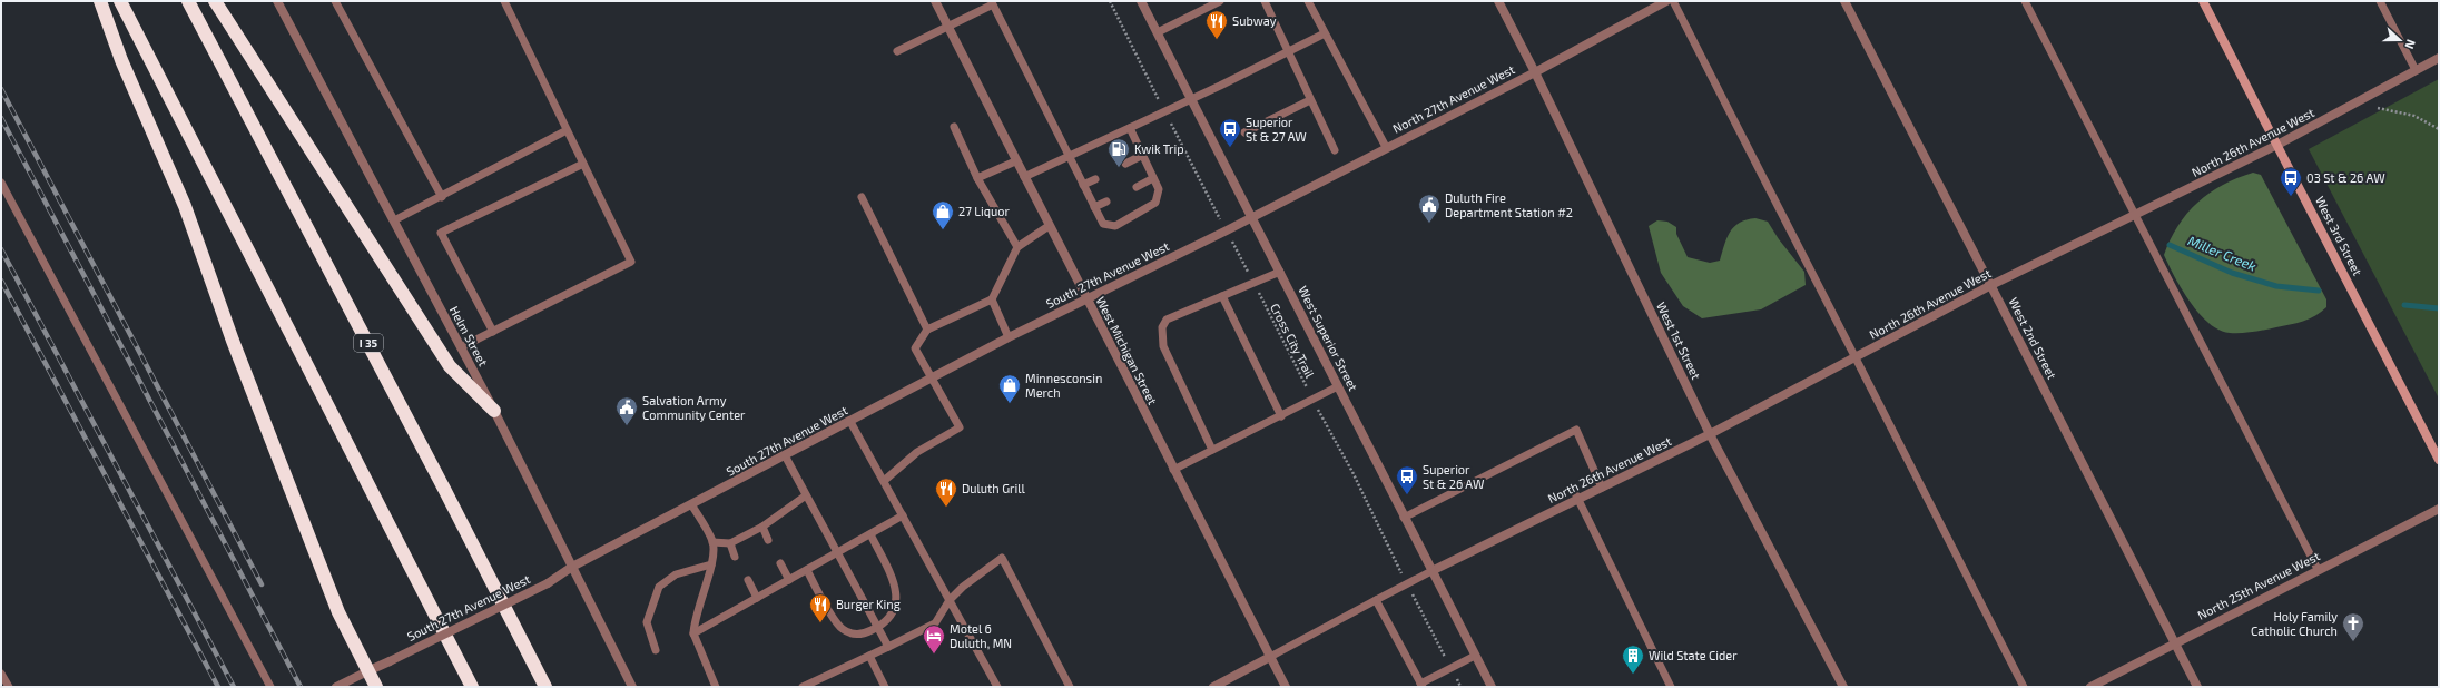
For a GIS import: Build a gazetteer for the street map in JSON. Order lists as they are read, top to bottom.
{
  "streets": {
    "highway": ["I 35"],
    "main road": ["West 3rd Street"],
    "street": [
      "North 27th Avenue West",
      "North 26th Avenue West",
      "South 27th Avenue West",
      "Helm Street",
      "West Superior Street",
      "West 2nd Street",
      "West 1st Street",
      "West Michigan Street",
      "North 25th Avenue West"
    ],
    "path": ["Cross City Trail"]
  },
  "crossings": [
    ["North 27th Avenue West", "South 27th Avenue West"],
    ["North 27th Avenue West", "West Superior Street"],
    ["North 27th Avenue West", "West 1st Street"],
    ["North 26th Avenue West", "West 3rd Street"],
    ["North 26th Avenue West", "West Superior Street"],
    ["North 26th Avenue West", "West 2nd Street"],
    ["North 26th Avenue West", "West 1st Street"],
    ["South 27th Avenue West", "Helm Street"],
    ["South 27th Avenue West", "West Superior Street"],
    ["South 27th Avenue West", "Cross City Trail"],
    ["South 27th Avenue West", "West Michigan Street"],
    ["West 2nd Street", "North 25th Avenue West"]
  ],
  "water": ["Miller Creek"],
  "places": {
    "restaurant": ["Subway", "Duluth Grill", "Burger King"],
    "bus stop": ["Superior St & 27 AW", "03 St & 26 AW", "Superior St & 26 AW"],
    "fuel station": ["Kwik Trip"],
    "public building": ["Duluth Fire Department Station #2", "Salvation Army Community Center"],
    "shop": ["27 Liquor", "Minnesconsin Merch"],
    "church": ["Holy Family Catholic Church"],
    "hotel": ["Motel 6 Duluth, MN"],
    "building": ["Wild State Cider"]
  },
  "north": "right"
}
